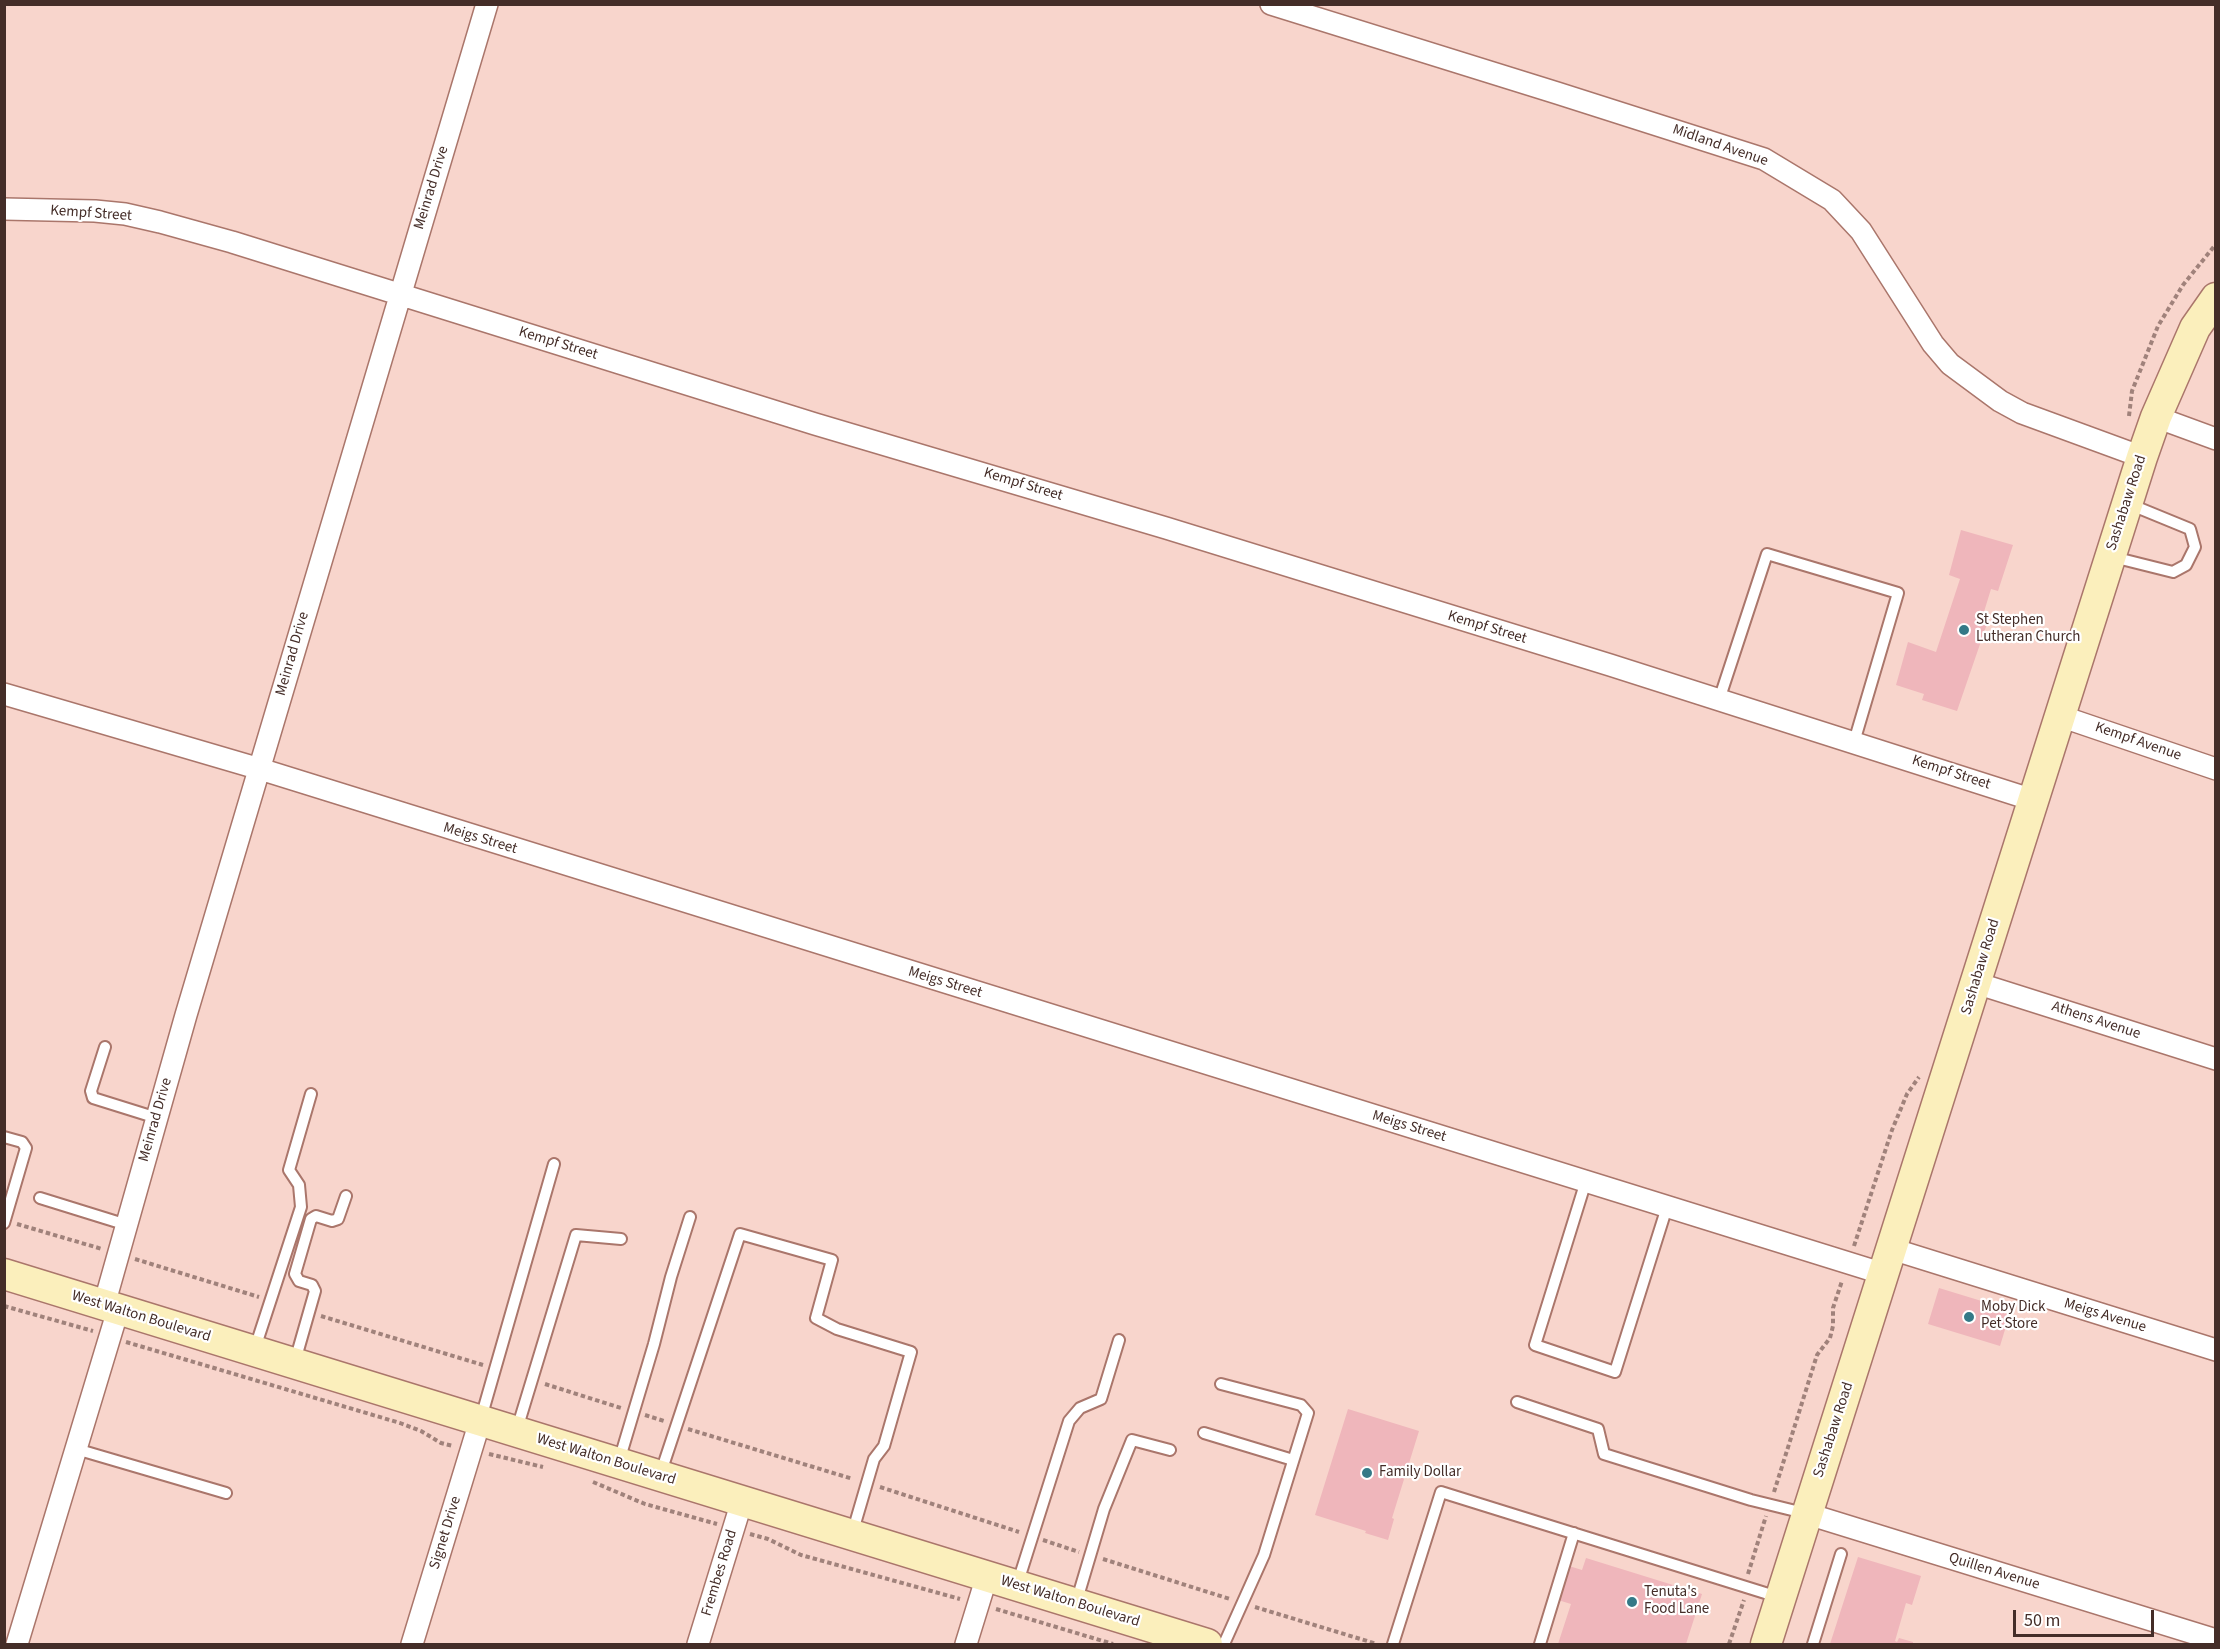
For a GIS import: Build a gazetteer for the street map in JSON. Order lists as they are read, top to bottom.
{
  "streets": {
    "street": [
      "Midland Avenue",
      "Meinrad Drive",
      "Kempf Street",
      "Sashabaw Road",
      "Kempf Avenue",
      "Meigs Street",
      "Athens Avenue",
      "Meigs Avenue",
      "West Walton Boulevard",
      "Signet Drive",
      "Quillen Avenue",
      "Frembes Road"
    ]
  },
  "crossings": [
    ["Midland Avenue", "Sashabaw Road"],
    ["Meinrad Drive", "Kempf Street"],
    ["Meinrad Drive", "Meigs Street"],
    ["Meinrad Drive", "West Walton Boulevard"],
    ["Kempf Street", "Sashabaw Road"],
    ["Sashabaw Road", "Kempf Avenue"],
    ["Sashabaw Road", "Meigs Street"],
    ["Sashabaw Road", "Athens Avenue"],
    ["Sashabaw Road", "Meigs Avenue"],
    ["Sashabaw Road", "Quillen Avenue"],
    ["Meigs Street", "Meigs Avenue"],
    ["West Walton Boulevard", "Signet Drive"],
    ["West Walton Boulevard", "Frembes Road"]
  ],
  "places": [
    "St Stephen Lutheran Church",
    "Moby Dick Pet Store",
    "Family Dollar",
    "Tenuta's Food Lane"
  ],
  "scale_bar": "50 m"
}
